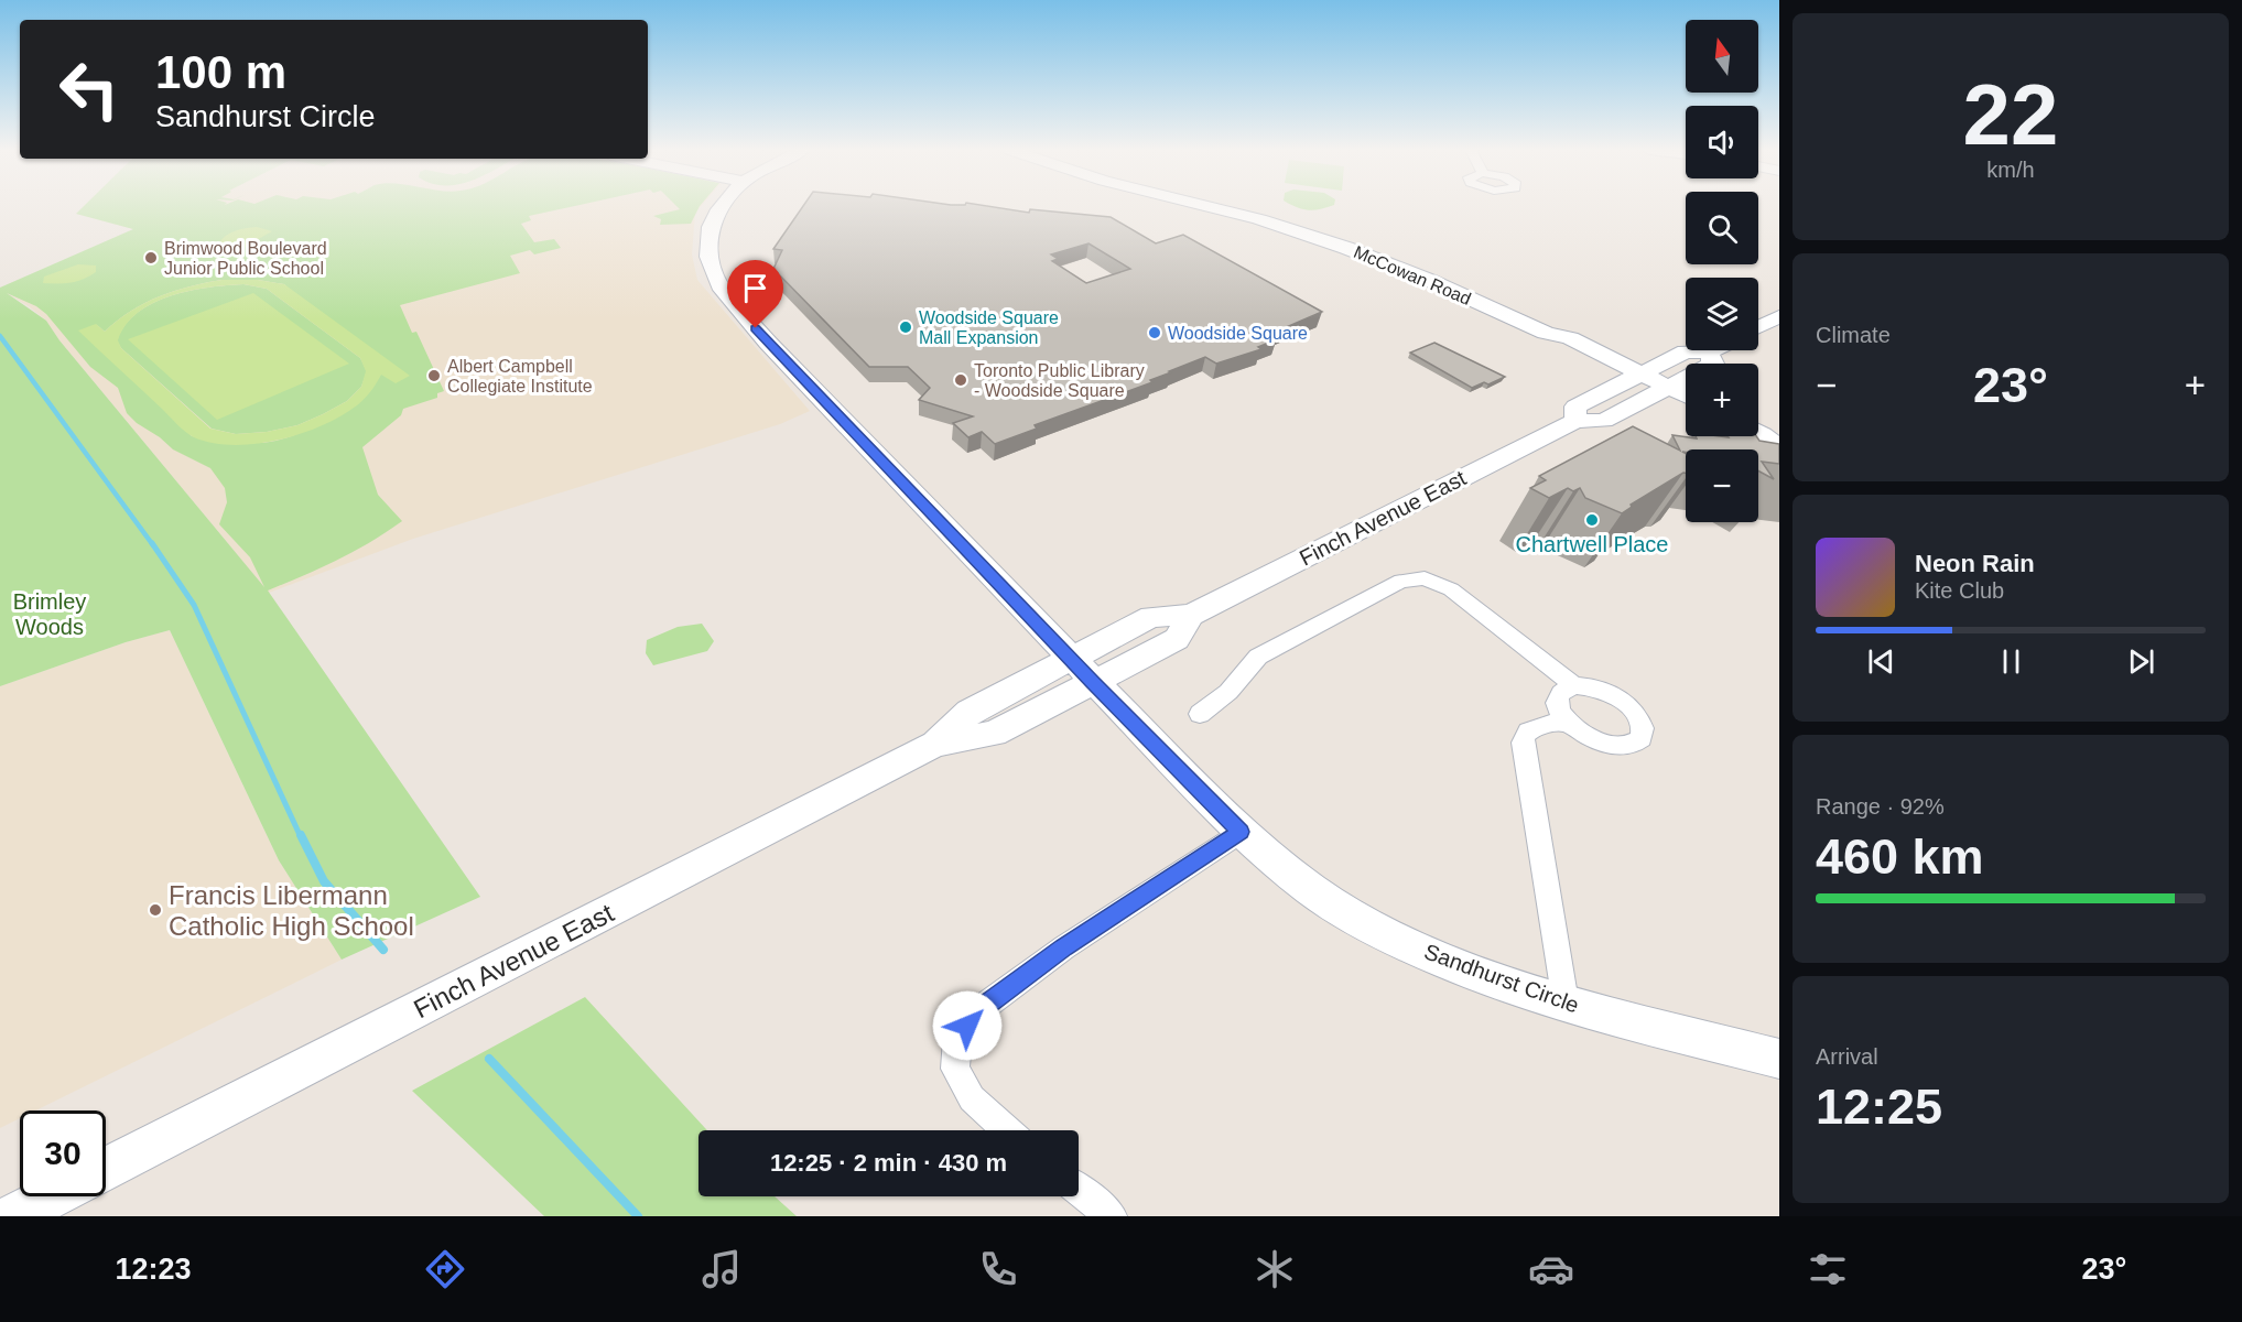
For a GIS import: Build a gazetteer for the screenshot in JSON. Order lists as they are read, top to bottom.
{
  "streets": {
    "main road": ["McCowan Road", "Finch Avenue East", "Sandhurst Circle"]
  },
  "crossings": [
    ["McCowan Road", "Finch Avenue East"],
    ["Finch Avenue East", "Sandhurst Circle"]
  ],
  "parks": ["Brimley Woods"],
  "places": [
    "Brimwood Boulevard Junior Public School",
    "Woodside Square Mall Expansion",
    "Woodside Square",
    "Albert Campbell Collegiate Institute",
    "Toronto Public Library - Woodside Square",
    "Chartwell Place",
    "Francis Libermann Catholic High School"
  ],
  "north": "top",
  "page": {
    "tile": [
      ["22", "km/h"],
      "Climate",
      ["Range · 92%", "460 km"],
      ["Arrival", "12:25"]
    ],
    "map_buttons": ["+", "−"],
    "turn": ["100 m", "Sandhurst Circle"],
    "heat": ["−", "23°", "+"],
    "song": ["Neon Rain", "Kite Club"],
    "limit": "30",
    "trip": "12:25 · 2 min · 430 m",
    "tabs": ["12:23", "23°"]
  }
}
